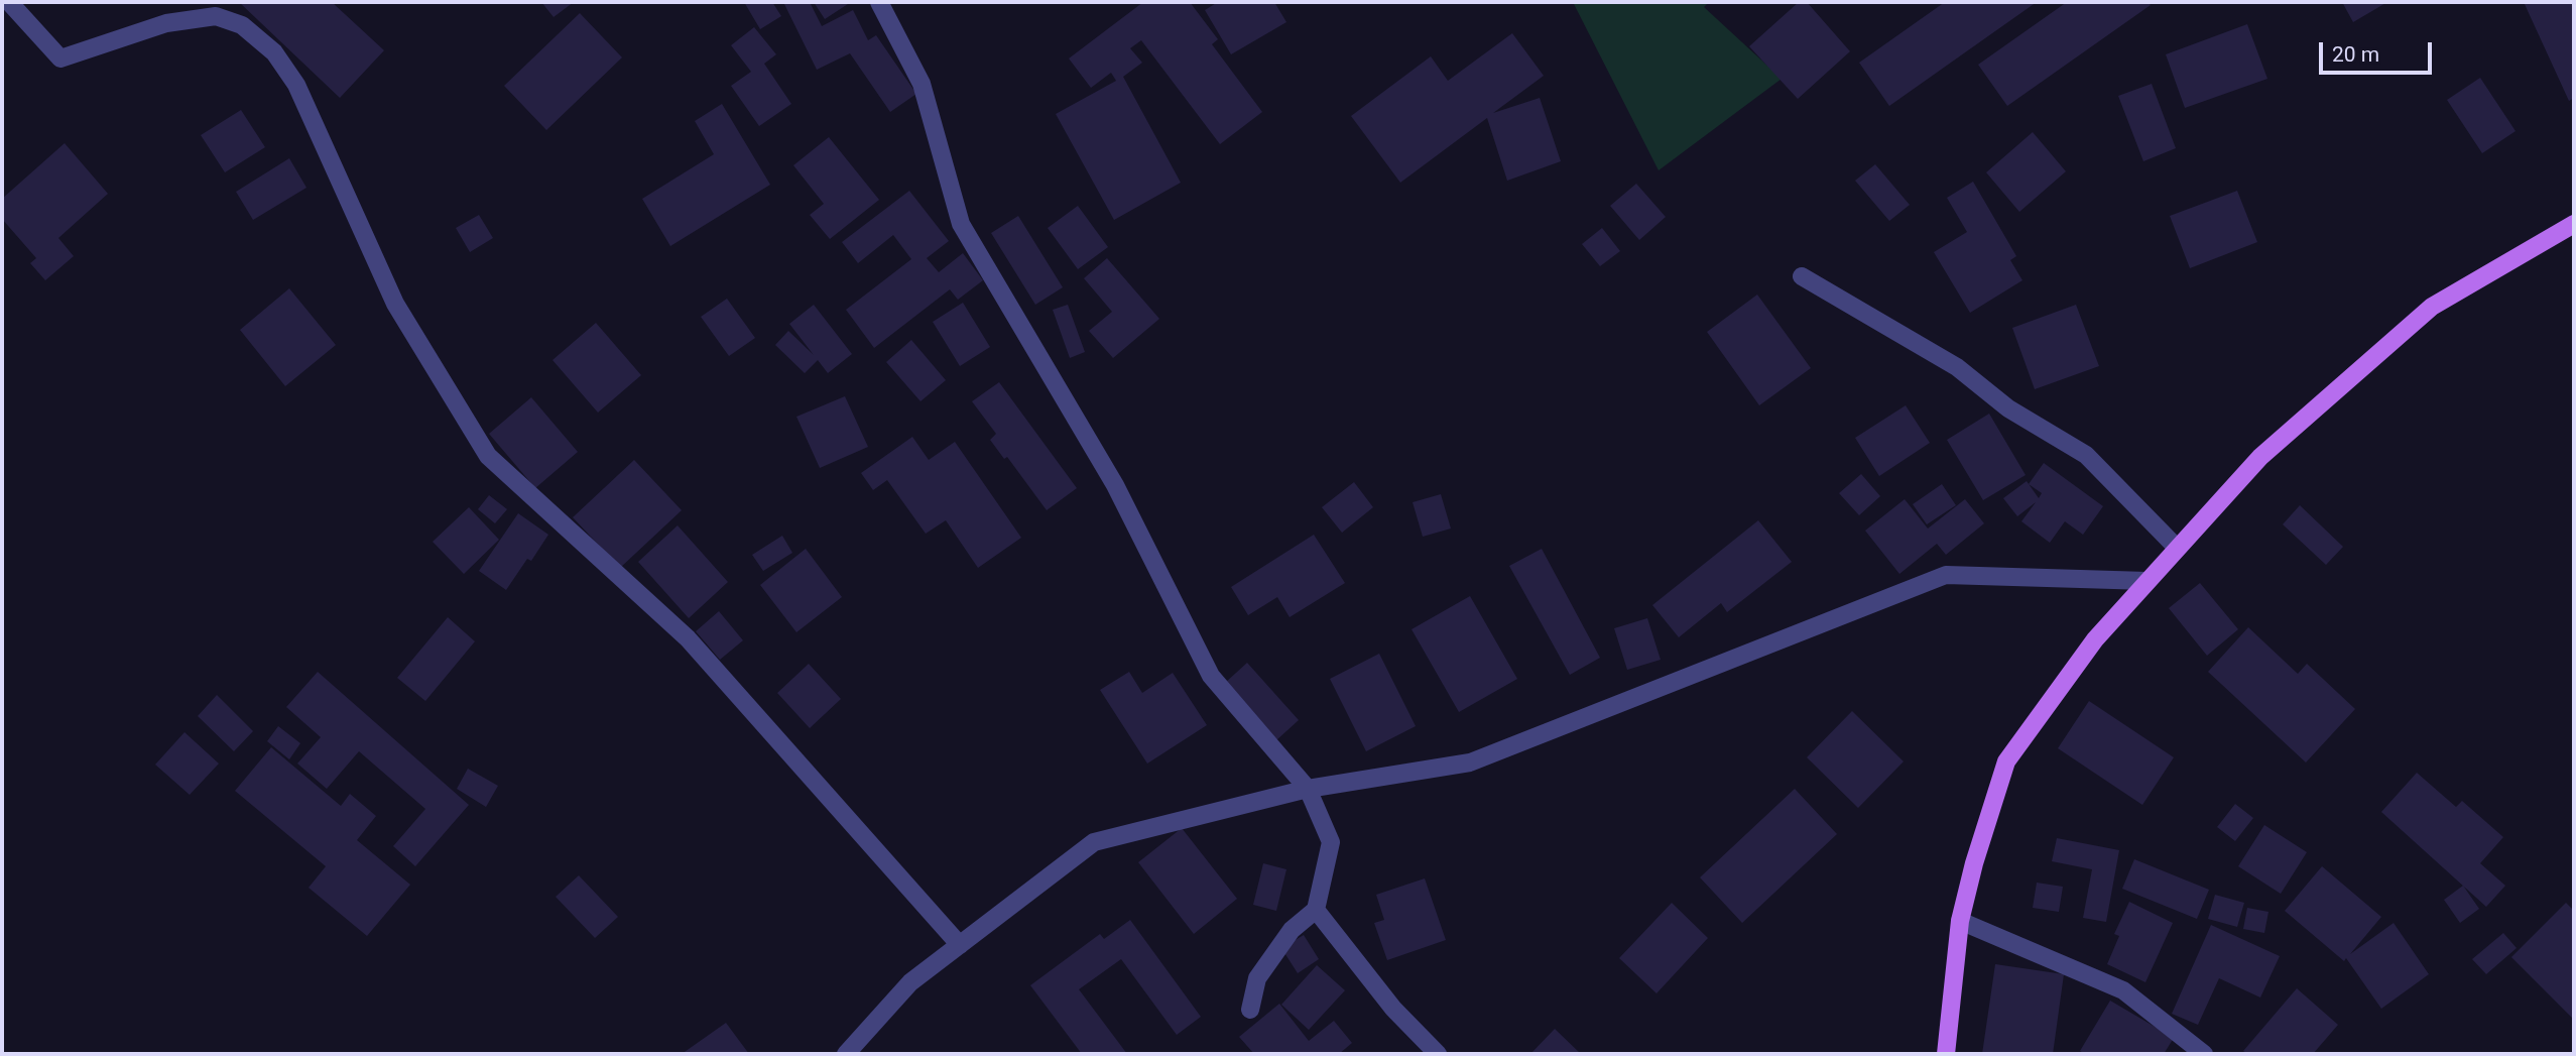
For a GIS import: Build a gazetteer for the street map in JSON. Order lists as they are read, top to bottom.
{
  "scale_bar": "20 m"
}
